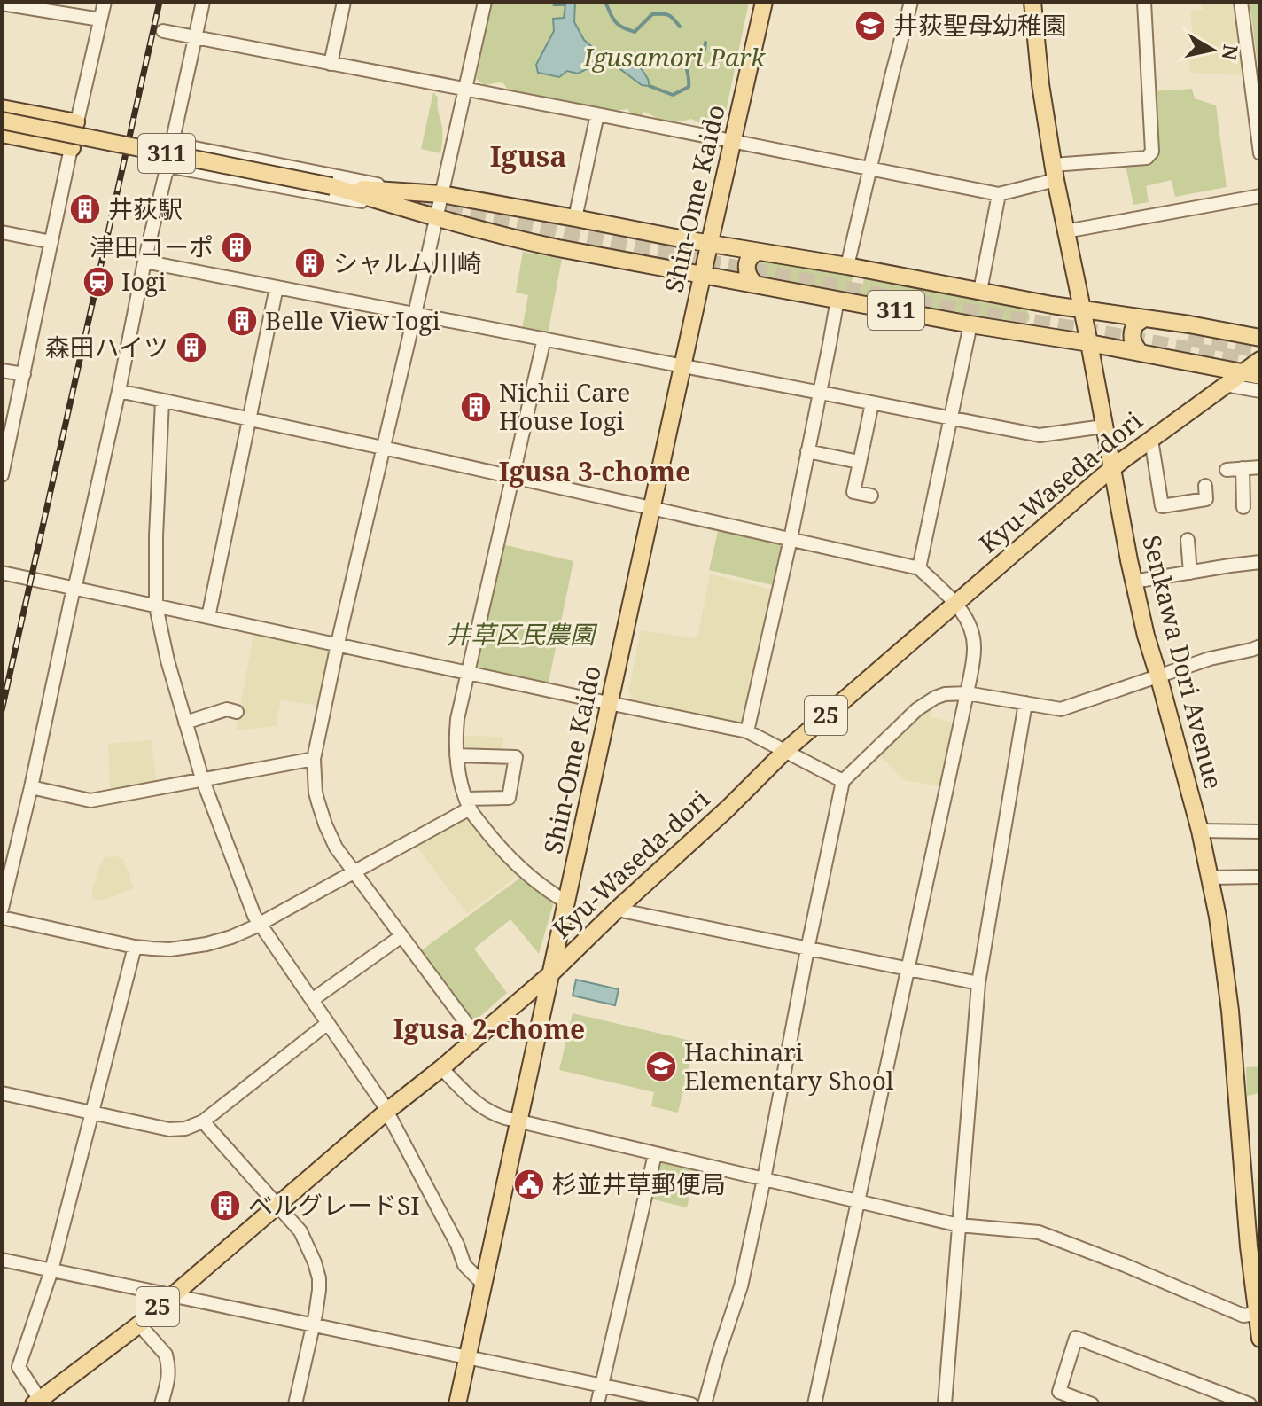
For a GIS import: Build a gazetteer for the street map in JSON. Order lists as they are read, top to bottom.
{
  "streets": {
    "main road": [
      "311",
      "Shin-Ome Kaido",
      "Kyu-Waseda-dori",
      "Senkawa Dori Avenue",
      "25"
    ]
  },
  "crossings": [
    ["311", "Shin-Ome Kaido"],
    ["311", "Kyu-Waseda-dori"],
    ["311", "Senkawa Dori Avenue"],
    ["Shin-Ome Kaido", "Kyu-Waseda-dori"],
    ["Kyu-Waseda-dori", "Senkawa Dori Avenue"]
  ],
  "districts": ["Igusa", "Igusa 3-chome", "Igusa 2-chome"],
  "parks": ["Igusamori Park", "井草区民農園"],
  "places": {
    "school or university": ["井荻聖母幼稚園", "Hachinari Elementary Shool"],
    "building": [
      "井荻駅",
      "津田コーポ",
      "シャルム川崎",
      "Belle View Iogi",
      "森田ハイツ",
      "Nichii Care House Iogi",
      "ベルグレードSI"
    ],
    "station": ["Iogi"],
    "public building": ["杉並井草郵便局"]
  },
  "north": "right"
}
